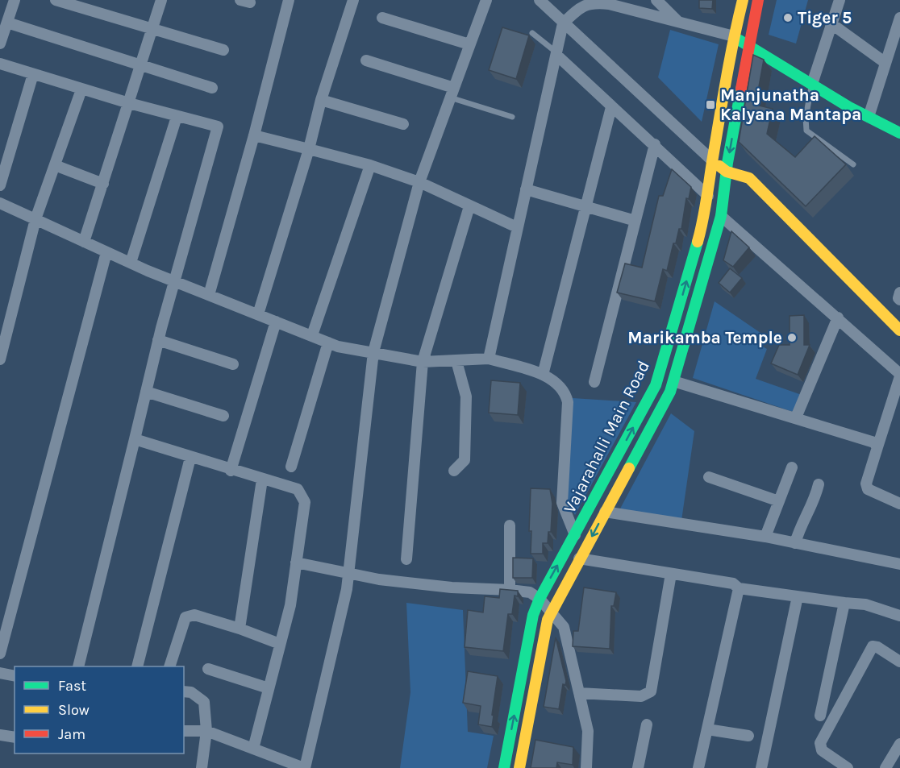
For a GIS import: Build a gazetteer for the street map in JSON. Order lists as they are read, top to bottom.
{
  "streets": {
    "main road": ["Vajarahalli Main Road"]
  },
  "places": {
    "other": ["Tiger 5", "Marikamba Temple"],
    "transit": ["Manjunatha Kalyana Mantapa"]
  },
  "legend": ["Fast", "Slow", "Jam"]
}
